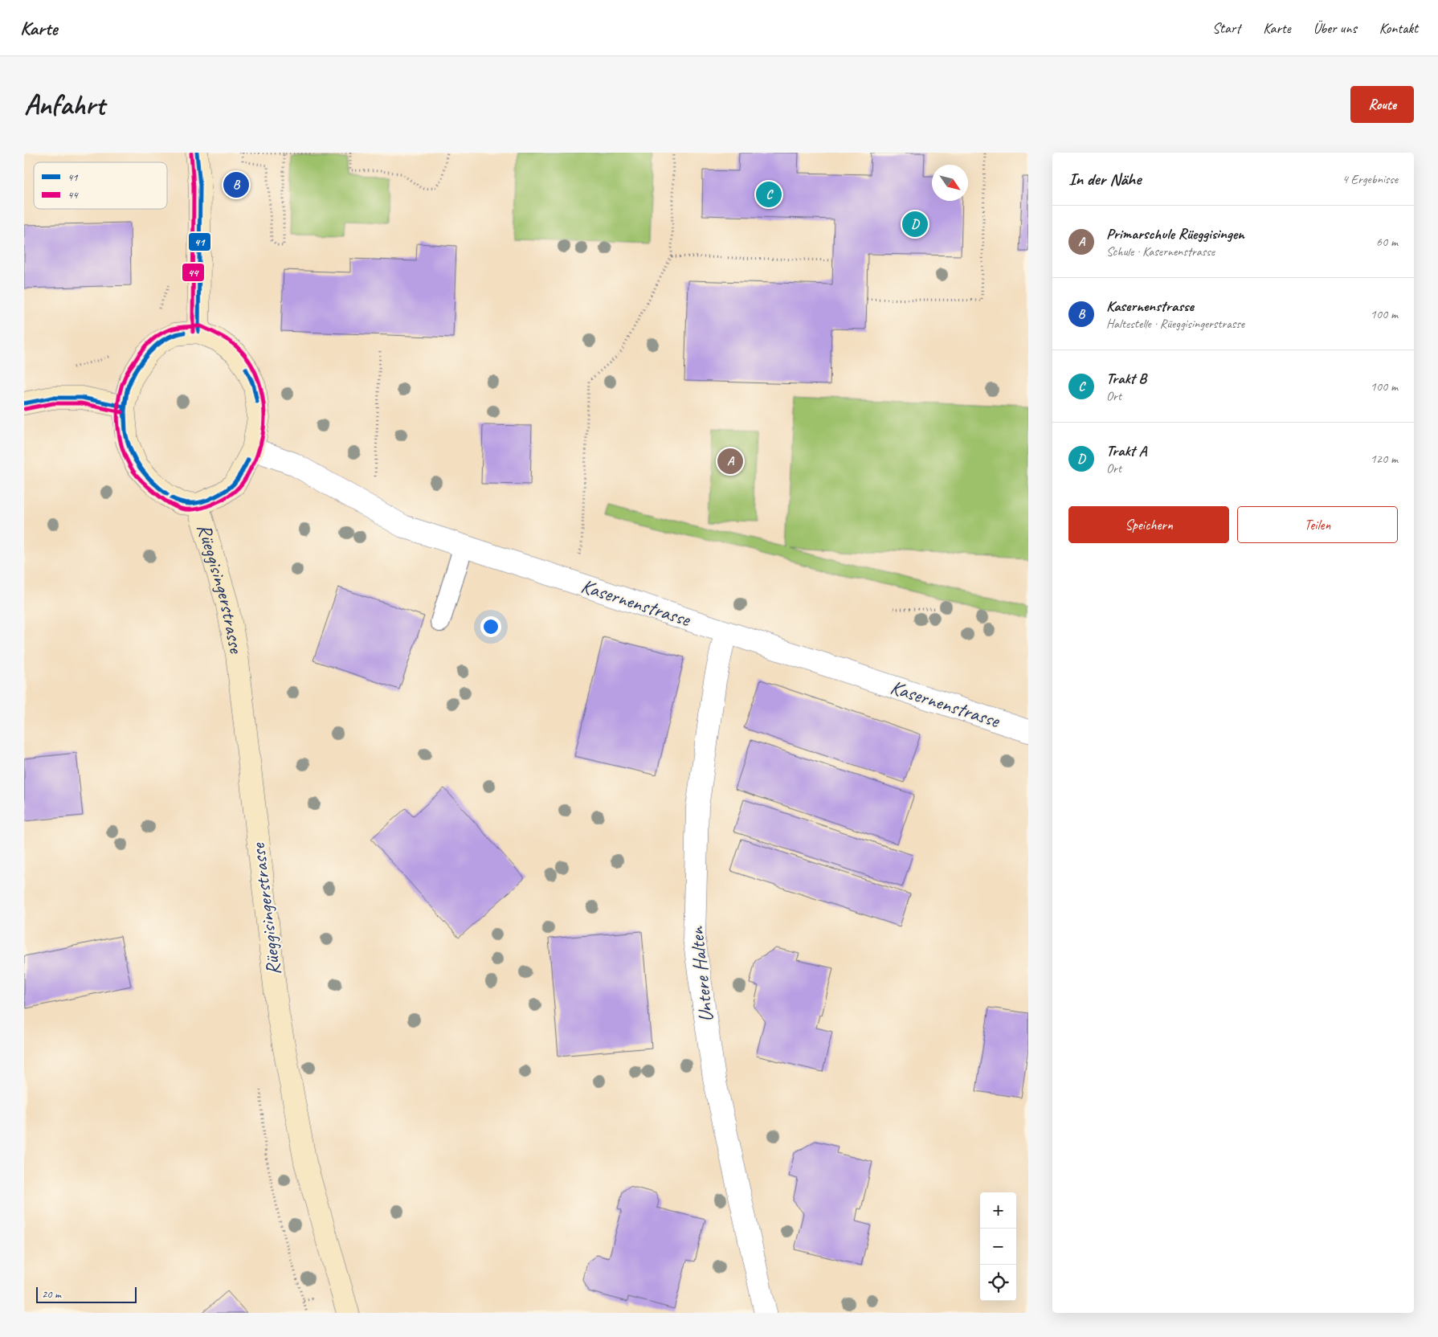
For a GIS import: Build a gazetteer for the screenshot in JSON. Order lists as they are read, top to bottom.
{
  "streets": {
    "street": ["Rüeggisingerstrasse", "Kasernenstrasse", "Untere Halten"]
  },
  "crossings": [
    ["Kasernenstrasse", "Untere Halten"]
  ],
  "lines": ["transit line 41", "transit line 44"],
  "legend": ["41", "44"],
  "scale_bar": "20 m",
  "north": "bottom right",
  "page": {
    "header": "Karte",
    "nav": [
      "Start",
      "Karte",
      "Über uns",
      "Kontakt"
    ],
    "buttons": [
      "Route",
      ["Speichern", "Teilen"]
    ],
    "title": "Anfahrt",
    "heading": ["In der Nähe", "4 Ergebnisse"],
    "pins": [
      "B",
      "C",
      "D",
      "A"
    ],
    "list": [
      {
        "mark": "A",
        "name": "Primarschule Rüeggisingen",
        "note": "Schule · Kasernenstrasse",
        "value": "60 m"
      },
      {
        "mark": "B",
        "name": "Kasernenstrasse",
        "note": "Haltestelle · Rüeggisingerstrasse",
        "value": "100 m"
      },
      {
        "mark": "C",
        "name": "Trakt B",
        "note": "Ort",
        "value": "100 m"
      },
      {
        "mark": "D",
        "name": "Trakt A",
        "note": "Ort",
        "value": "120 m"
      }
    ],
    "map_buttons": ["+", "−"],
    "scale": "20 m"
  }
}
